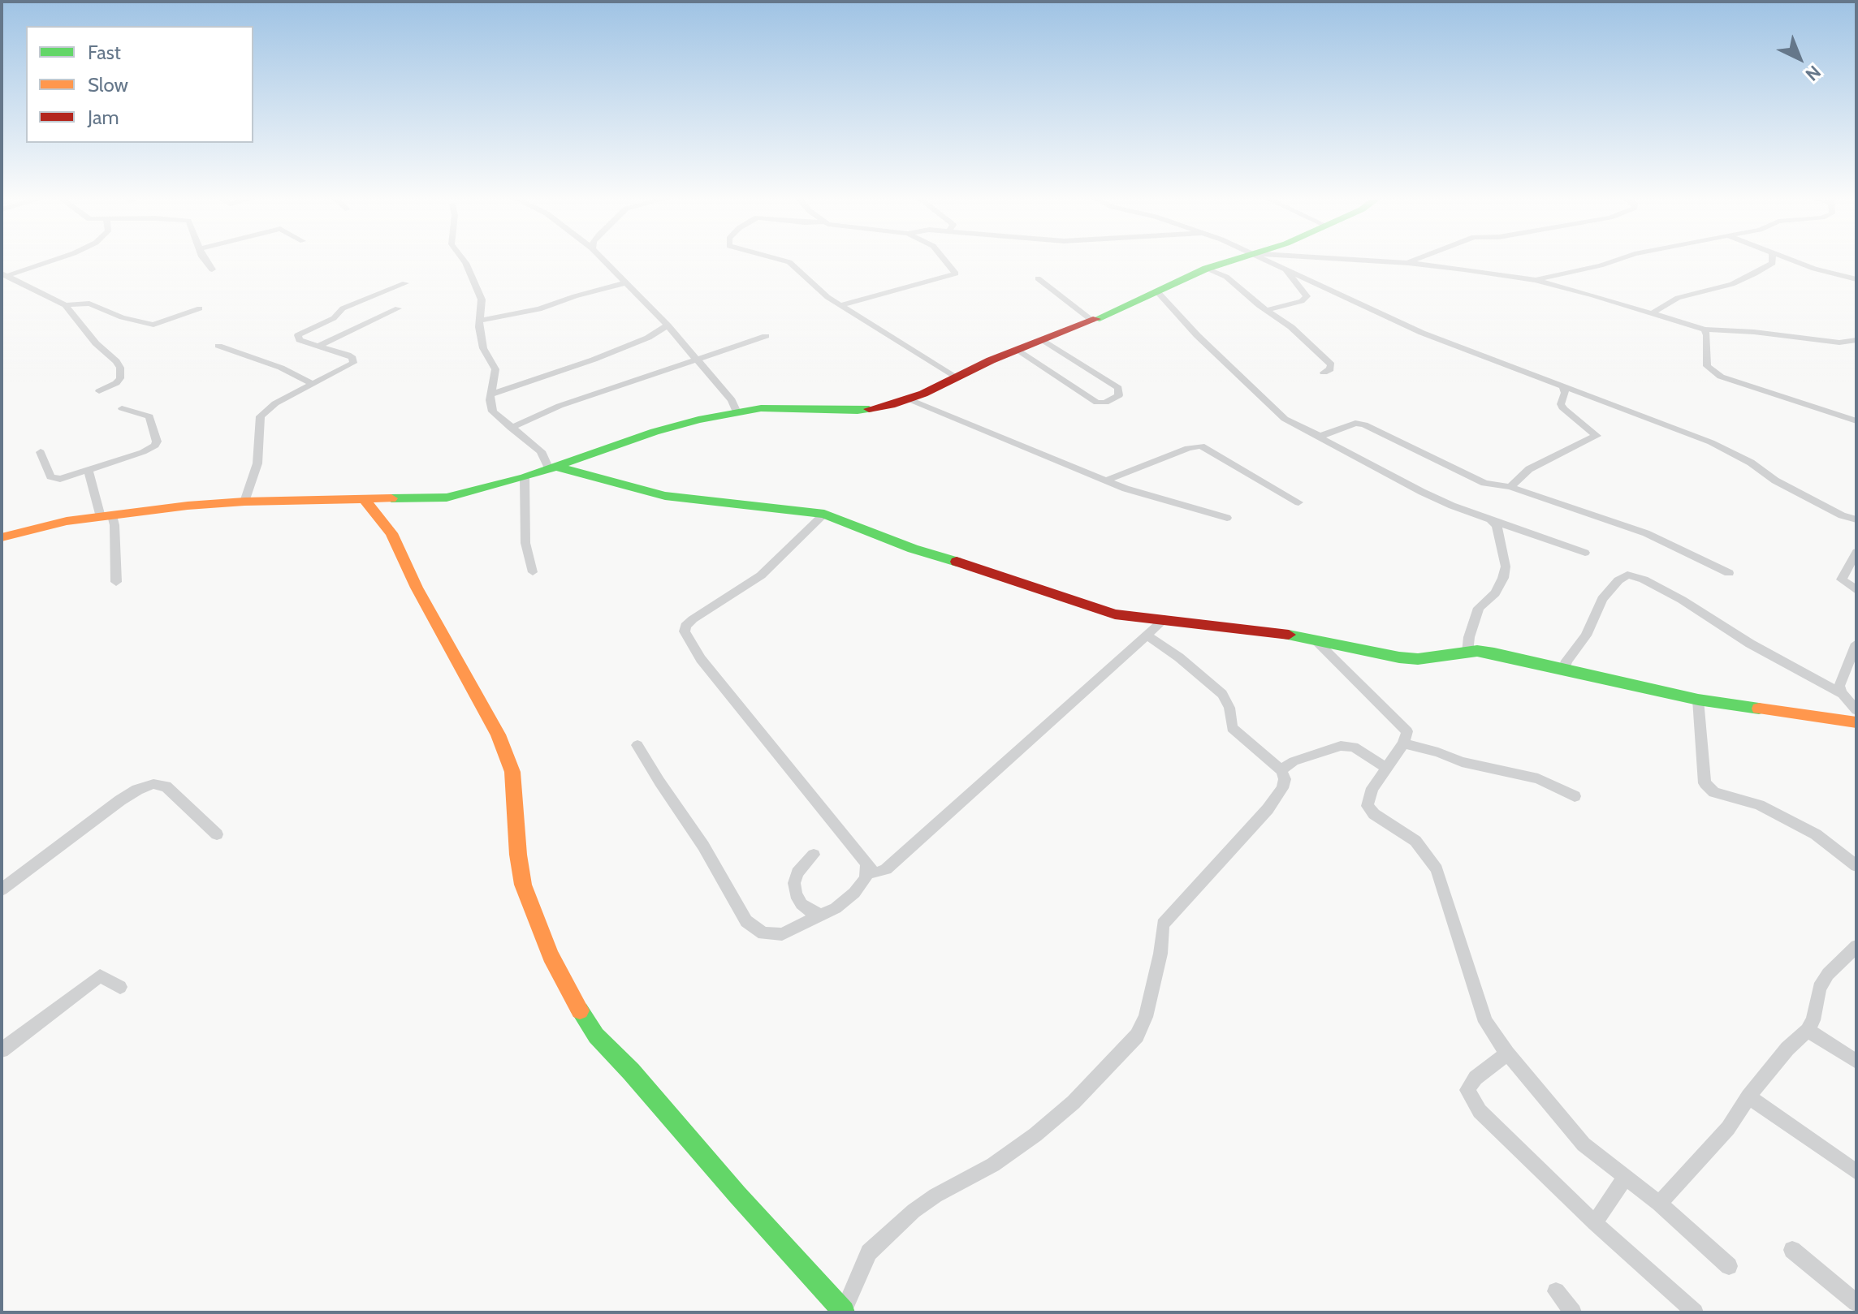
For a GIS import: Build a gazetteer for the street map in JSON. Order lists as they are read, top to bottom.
{
  "legend": ["Fast", "Slow", "Jam"],
  "north": "bottom right"
}
